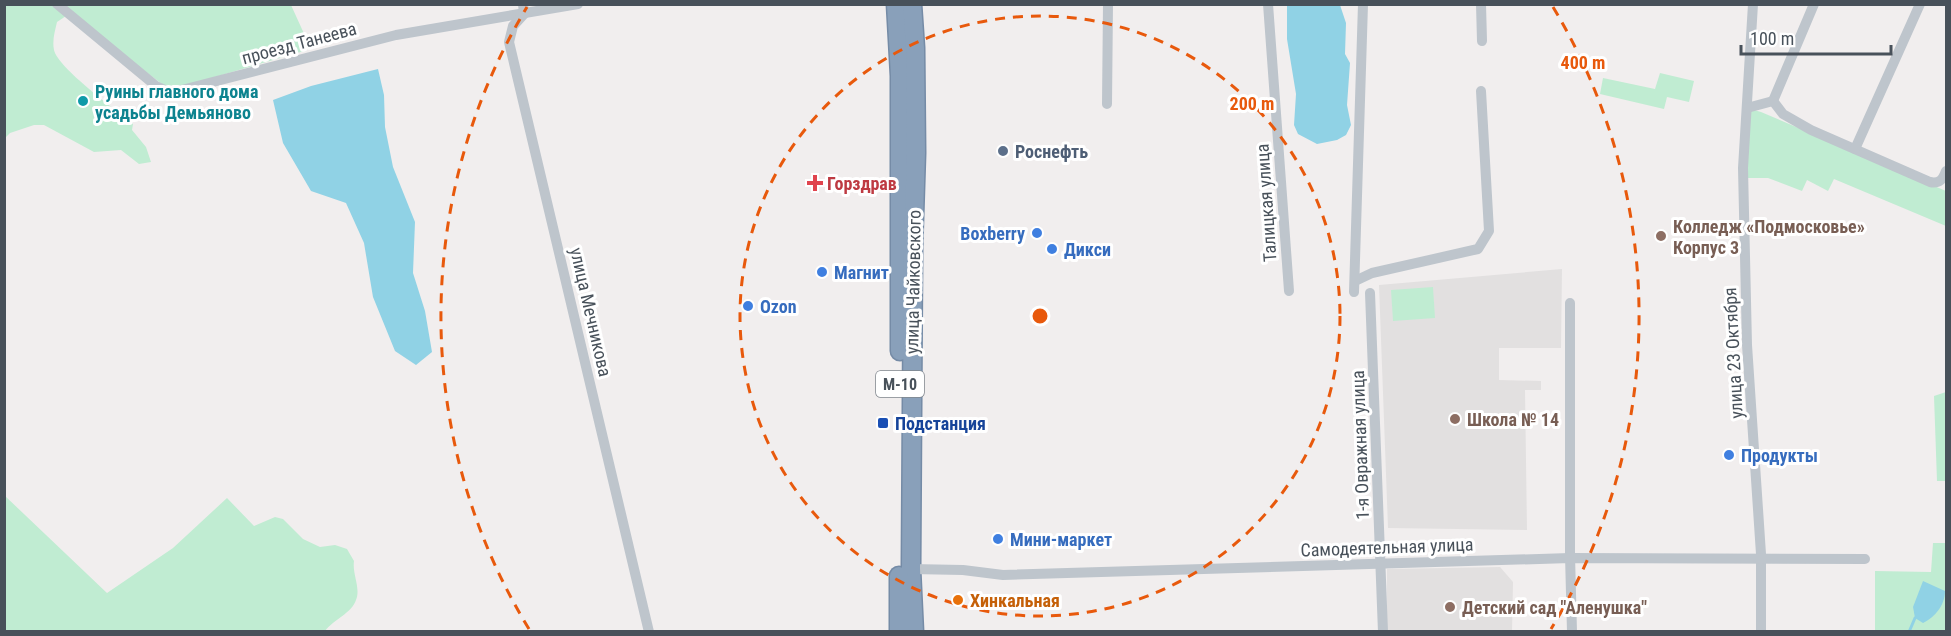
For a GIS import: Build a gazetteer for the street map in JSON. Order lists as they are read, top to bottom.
{
  "streets": {
    "highway": ["улица Чайковского", "М-10"],
    "street": [
      "проезд Танеева",
      "Талицкая улица",
      "улица Мечникова",
      "улица 23 Октября",
      "1-я Овражная улица",
      "Самодеятельная улица"
    ]
  },
  "crossings": [
    ["проезд Танеева", "улица Мечникова"],
    ["улица Чайковского", "Самодеятельная улица"],
    ["улица 23 Октября", "Самодеятельная улица"],
    ["1-я Овражная улица", "Самодеятельная улица"]
  ],
  "places": {
    "other": [
      "Руины главного дома усадьбы Демьяново",
      "Роснефть",
      "Boxberry",
      "Колледж «Подмосковье» Корпус 3",
      "Дикси",
      "Магнит",
      "Ozon",
      "Школа № 14",
      "Продукты",
      "Мини-маркет",
      "Хинкальная",
      "Детский сад \"Аленушка\""
    ],
    "health": ["Горздрав"],
    "transit": ["Подстанция"]
  },
  "scale_bar": "100 m",
  "rings": ["400 m", "200 m"]
}
